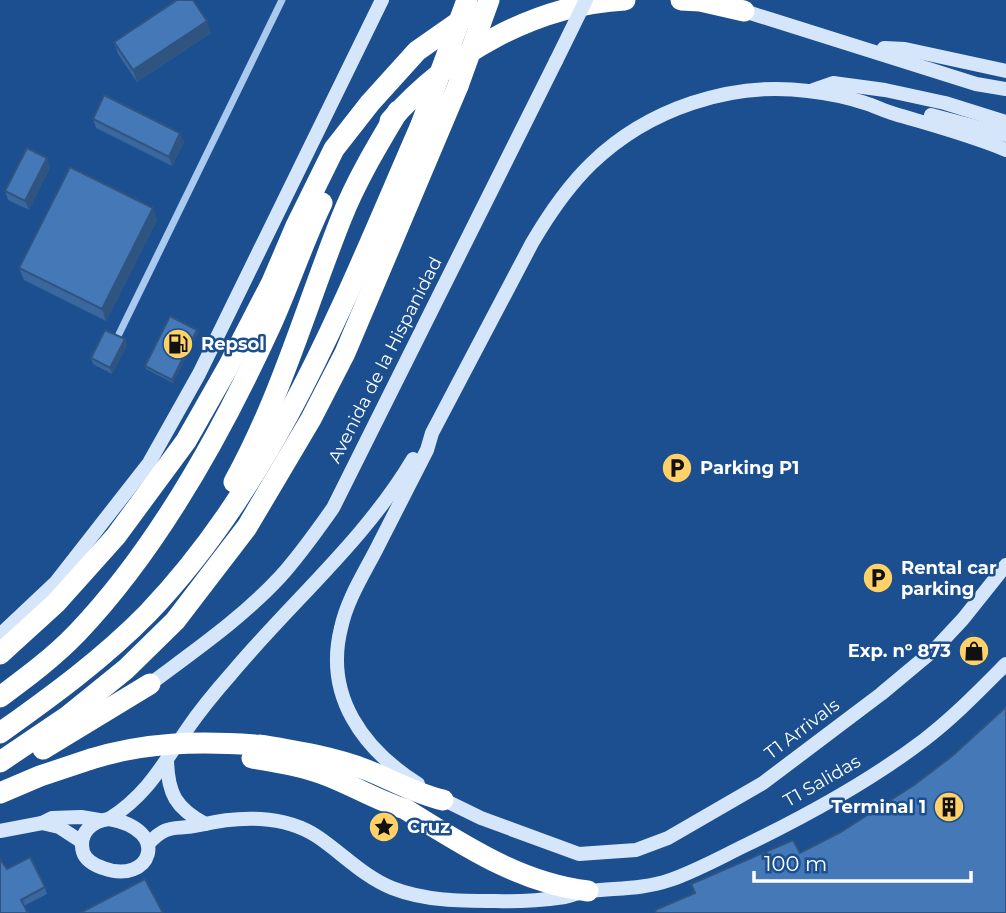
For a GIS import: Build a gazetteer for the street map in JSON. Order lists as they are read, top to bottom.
{
  "streets": {
    "street": ["Avenida de la Hispanidad", "T1 Arrivals", "T1 Salidas"]
  },
  "places": {
    "fuel station": ["Repsol"],
    "parking": ["Parking P1", "Rental car parking"],
    "shop": ["Exp. nº 873"],
    "building": ["Terminal 1"],
    "place": ["Cruz"]
  },
  "scale_bar": "100 m"
}
